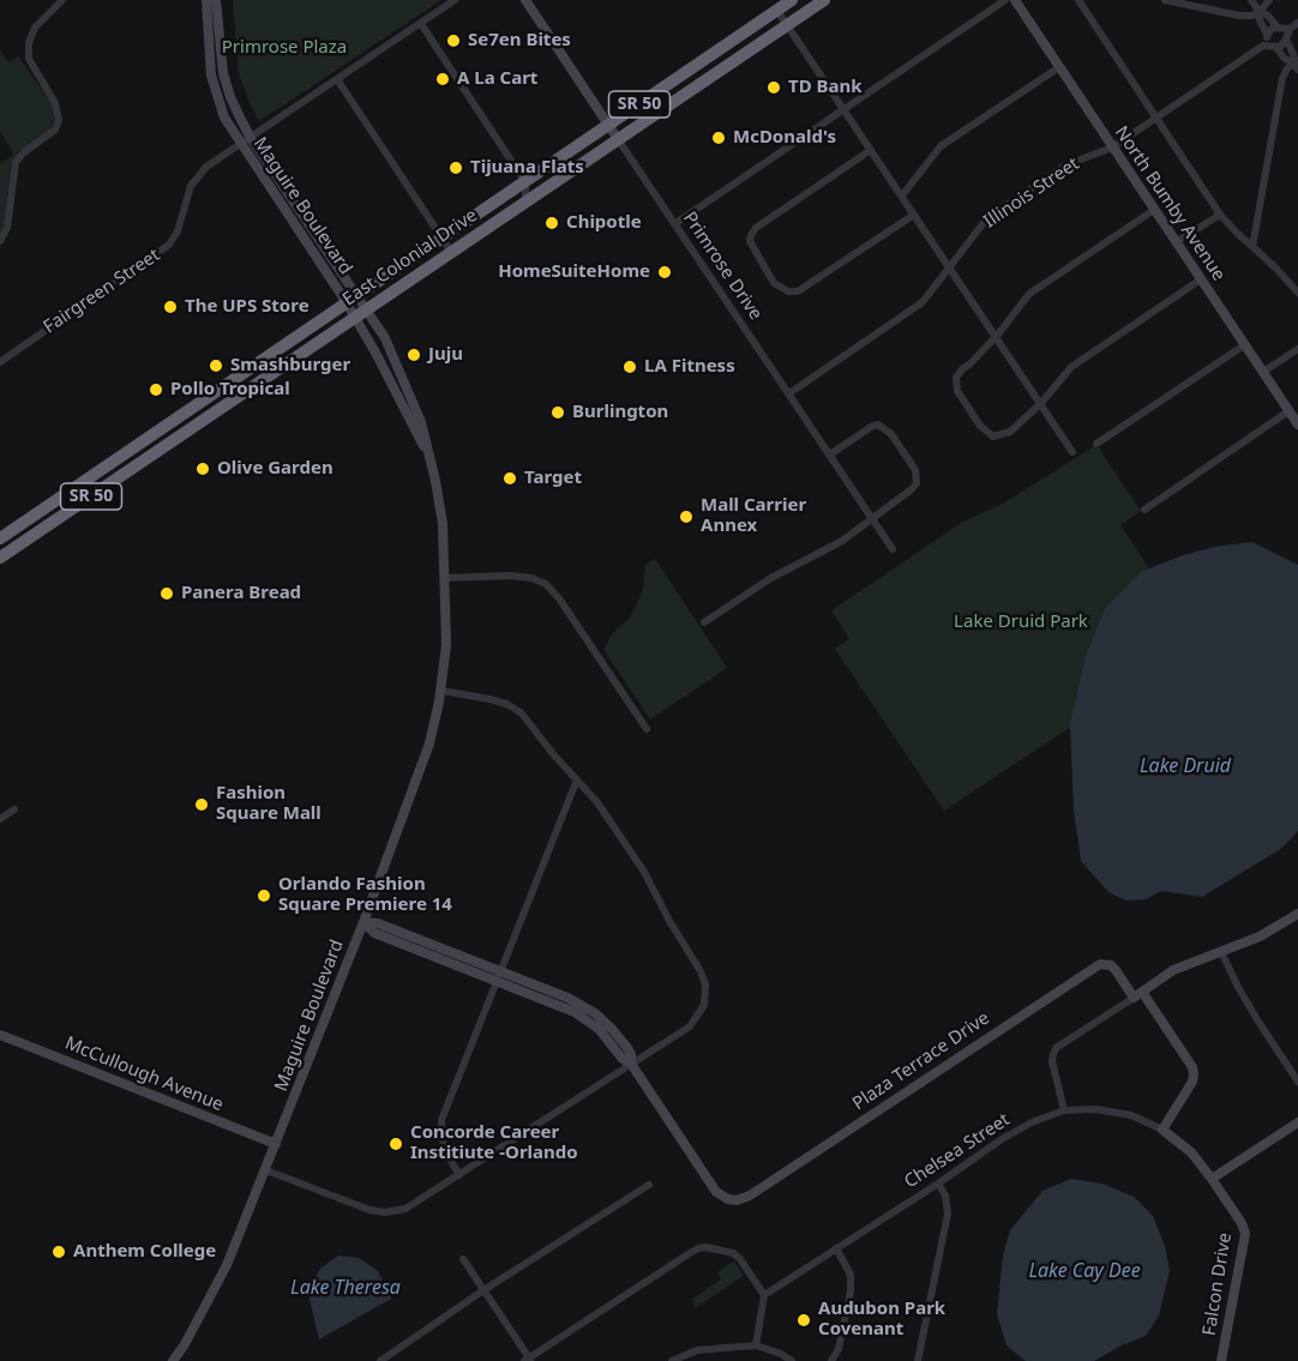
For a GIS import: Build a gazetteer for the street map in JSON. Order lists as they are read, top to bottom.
{
  "streets": {
    "highway": ["SR 50", "East Colonial Drive"],
    "street": [
      "Illinois Street",
      "North Bumby Avenue",
      "Maguire Boulevard",
      "Primrose Drive",
      "Fairgreen Street",
      "Plaza Terrace Drive",
      "McCullough Avenue",
      "Chelsea Street",
      "Falcon Drive"
    ]
  },
  "crossings": [
    ["Illinois Street", "North Bumby Avenue"],
    ["Illinois Street", "Primrose Drive"],
    ["Maguire Boulevard", "East Colonial Drive"],
    ["Maguire Boulevard", "Fairgreen Street"],
    ["Maguire Boulevard", "McCullough Avenue"],
    ["East Colonial Drive", "Primrose Drive"],
    ["Plaza Terrace Drive", "Falcon Drive"],
    ["Chelsea Street", "Falcon Drive"]
  ],
  "water": ["Lake Druid", "Lake Cay Dee", "Lake Theresa"],
  "parks": ["Primrose Plaza", "Lake Druid Park"],
  "places": [
    "Se7en Bites",
    "A La Cart",
    "TD Bank",
    "McDonald's",
    "Tijuana Flats",
    "Chipotle",
    "HomeSuiteHome",
    "The UPS Store",
    "Juju",
    "Smashburger",
    "LA Fitness",
    "Pollo Tropical",
    "Burlington",
    "Olive Garden",
    "Target",
    "Mall Carrier Annex",
    "Panera Bread",
    "Fashion Square Mall",
    "Orlando Fashion Square Premiere 14",
    "Concorde Career Institiute -Orlando",
    "Anthem College",
    "Audubon Park Covenant"
  ]
}
